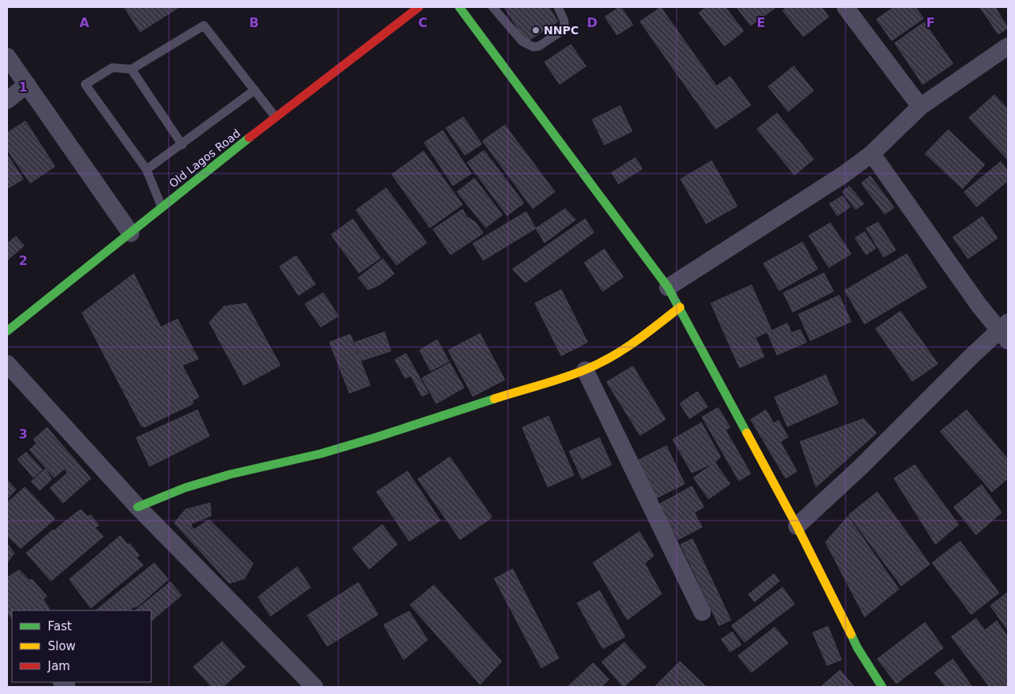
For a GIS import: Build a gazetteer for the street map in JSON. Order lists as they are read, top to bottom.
{
  "streets": {
    "street": ["Old Lagos Road"]
  },
  "places": ["NNPC"],
  "legend": ["Fast", "Slow", "Jam"],
  "grid": {
    "columns": [
      "A",
      "B",
      "C",
      "D",
      "E",
      "F"
    ],
    "rows": ["1", "2", "3"]
  }
}
